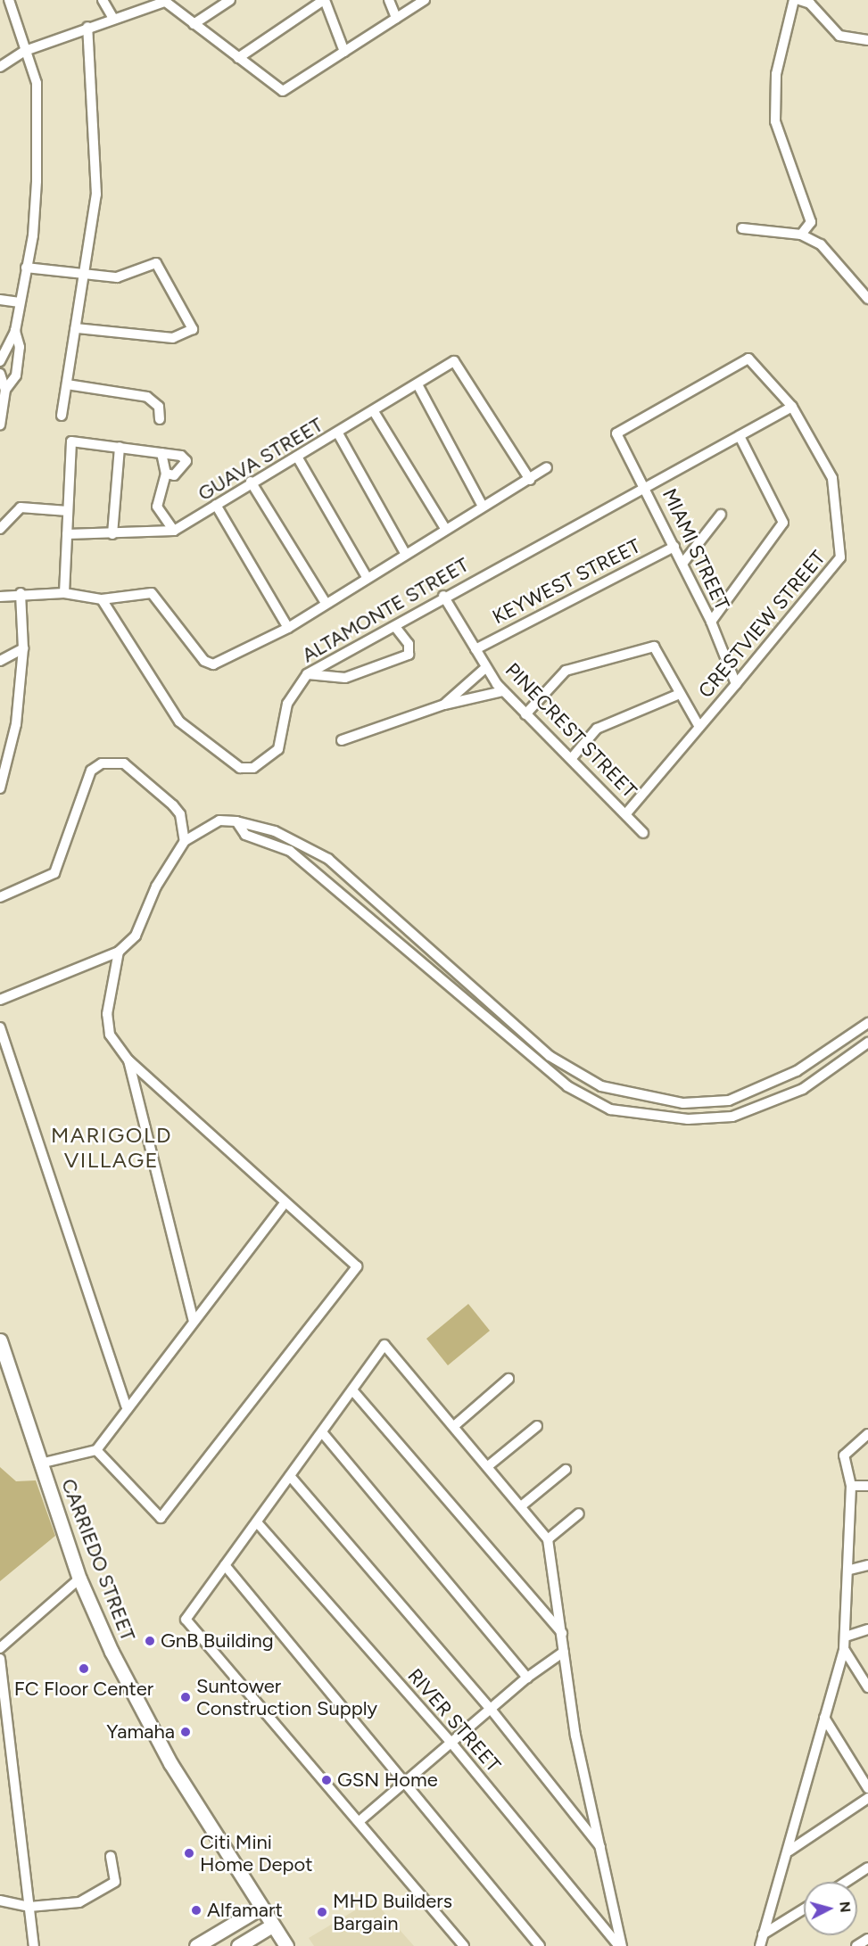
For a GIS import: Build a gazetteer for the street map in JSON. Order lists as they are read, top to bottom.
{
  "streets": {
    "main road": ["CARRIEDO STREET"],
    "street": [
      "GUAVA STREET",
      "MIAMI STREET",
      "KEYWEST STREET",
      "ALTAMONTE STREET",
      "CRESTVIEW STREET",
      "PINECREST STREET",
      "RIVER STREET"
    ]
  },
  "crossings": [
    ["MIAMI STREET", "KEYWEST STREET"],
    ["MIAMI STREET", "ALTAMONTE STREET"],
    ["MIAMI STREET", "CRESTVIEW STREET"],
    ["KEYWEST STREET", "PINECREST STREET"],
    ["ALTAMONTE STREET", "CRESTVIEW STREET"],
    ["ALTAMONTE STREET", "PINECREST STREET"],
    ["CRESTVIEW STREET", "PINECREST STREET"]
  ],
  "districts": ["MARIGOLD VILLAGE"],
  "places": [
    "GnB Building",
    "FC Floor Center",
    "Suntower Construction Supply",
    "Yamaha",
    "GSN Home",
    "Citi Mini Home Depot",
    "Alfamart",
    "MHD Builders Bargain"
  ],
  "north": "right"
}
